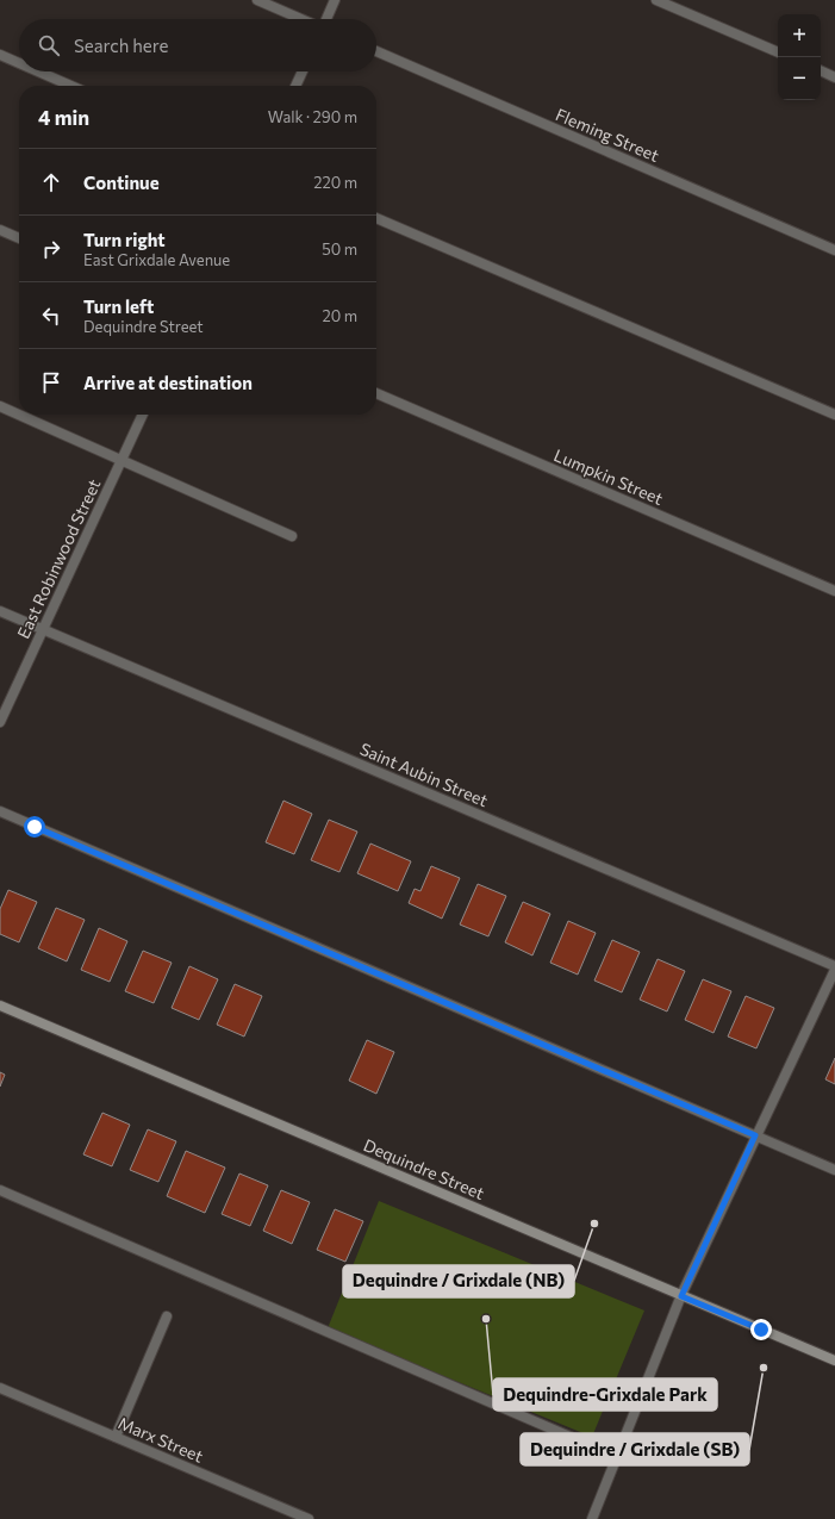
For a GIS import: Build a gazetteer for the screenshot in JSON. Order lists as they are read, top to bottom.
{
  "streets": {
    "street": [
      "Fleming Street",
      "Lumpkin Street",
      "East Robinwood Street",
      "Saint Aubin Street",
      "Dequindre Street",
      "Marx Street"
    ]
  },
  "crossings": [
    ["East Robinwood Street", "Saint Aubin Street"]
  ],
  "places": ["Dequindre / Grixdale (NB)", "Dequindre-Grixdale Park", "Dequindre / Grixdale (SB)"],
  "page": {
    "map_buttons": ["+", "−"],
    "search": "Search here",
    "heading": ["4 min", "Walk · 290 m"],
    "list": [
      ["Continue", "220 m"],
      ["Turn right", "East Grixdale Avenue", "50 m"],
      ["Turn left", "Dequindre Street", "20 m"],
      "Arrive at destination"
    ]
  }
}
